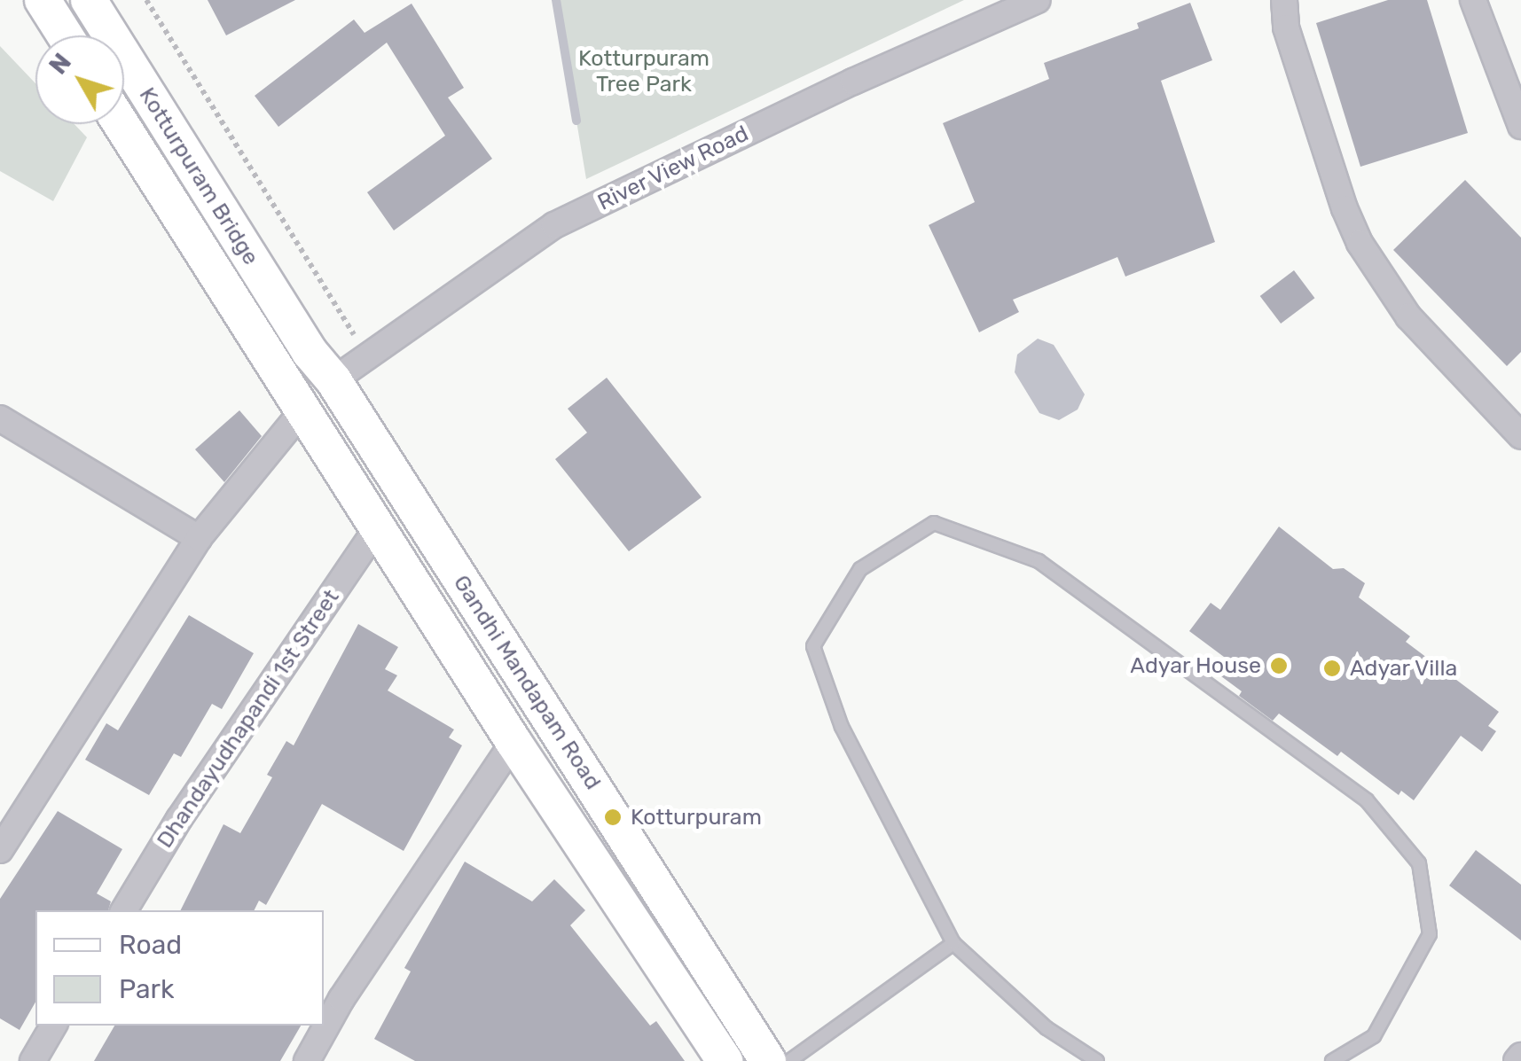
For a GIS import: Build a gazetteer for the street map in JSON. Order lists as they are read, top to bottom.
{
  "streets": {
    "main road": ["Kotturpuram Bridge", "Gandhi Mandapam Road"],
    "street": ["River View Road", "Dhandayudhapandi 1st Street"]
  },
  "crossings": [
    ["River View Road", "Gandhi Mandapam Road"],
    ["Kotturpuram Bridge", "Gandhi Mandapam Road"],
    ["Gandhi Mandapam Road", "Dhandayudhapandi 1st Street"]
  ],
  "parks": ["Kotturpuram Tree Park"],
  "places": ["Adyar House", "Adyar Villa", "Kotturpuram"],
  "legend": ["Road", "Park"],
  "north": "top left"
}
